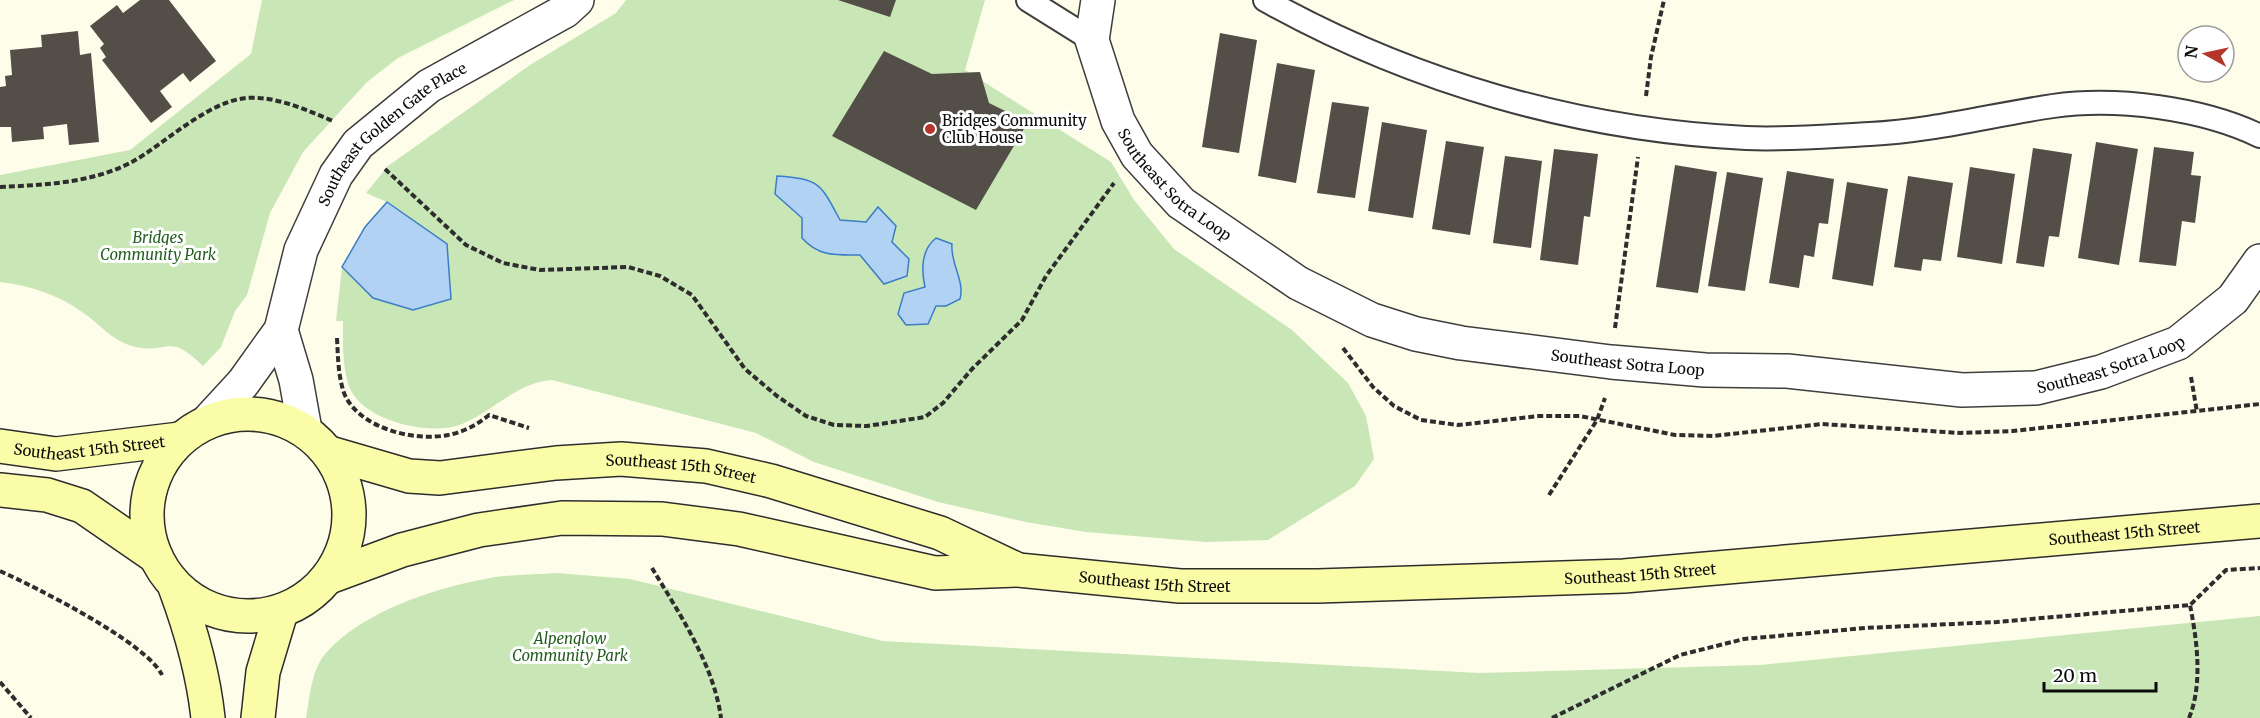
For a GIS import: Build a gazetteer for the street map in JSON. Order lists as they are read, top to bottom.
{
  "streets": {
    "main road": ["Southeast 15th Street"],
    "street": ["Southeast Golden Gate Place", "Southeast Sotra Loop"]
  },
  "crossings": [
    ["Southeast Golden Gate Place", "Southeast 15th Street"]
  ],
  "parks": ["Bridges Community Park", "Alpenglow Community Park"],
  "places": ["Bridges Community Club House"],
  "scale_bar": "20 m",
  "north": "left"
}
